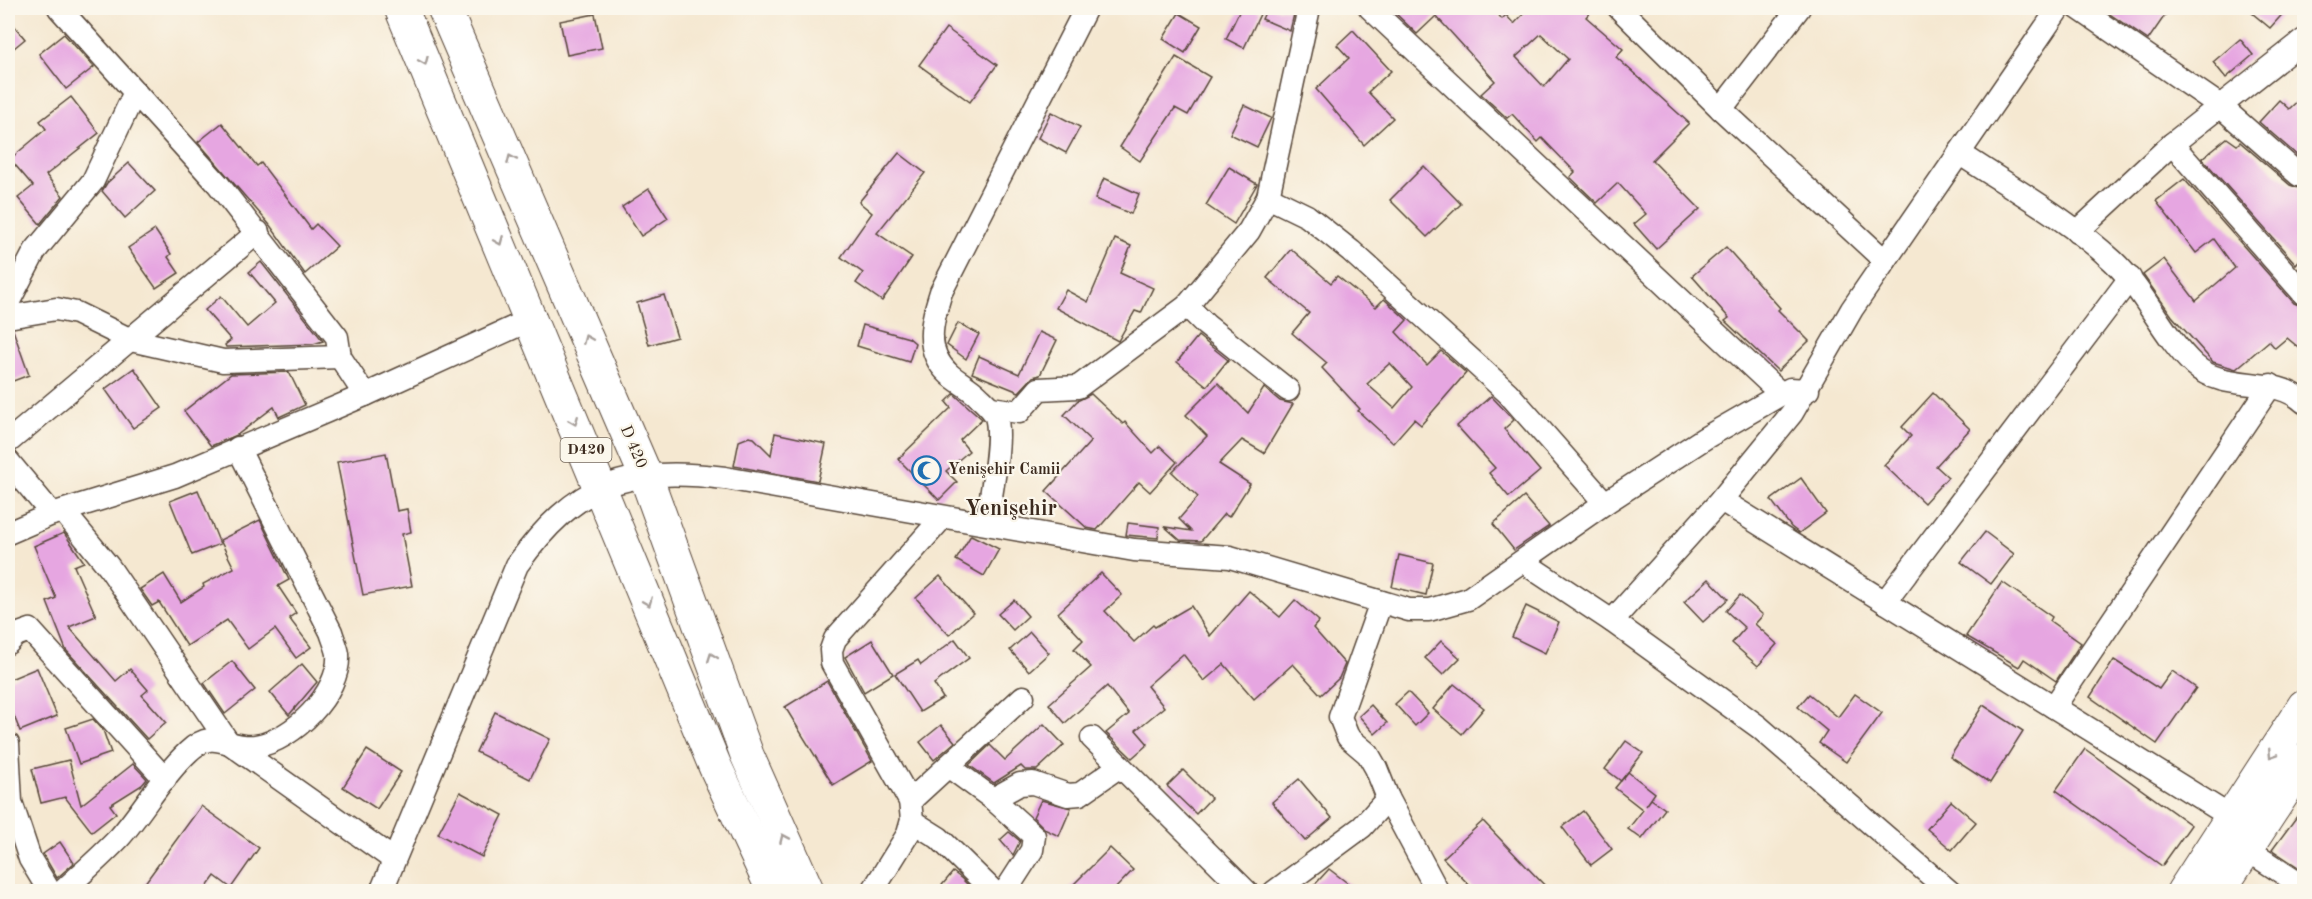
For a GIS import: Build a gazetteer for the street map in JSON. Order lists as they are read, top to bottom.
{
  "streets": {
    "main road": ["D 420", "D420"]
  },
  "districts": ["Yenişehir"],
  "places": {
    "mosque": ["Yenişehir Camii"]
  }
}
